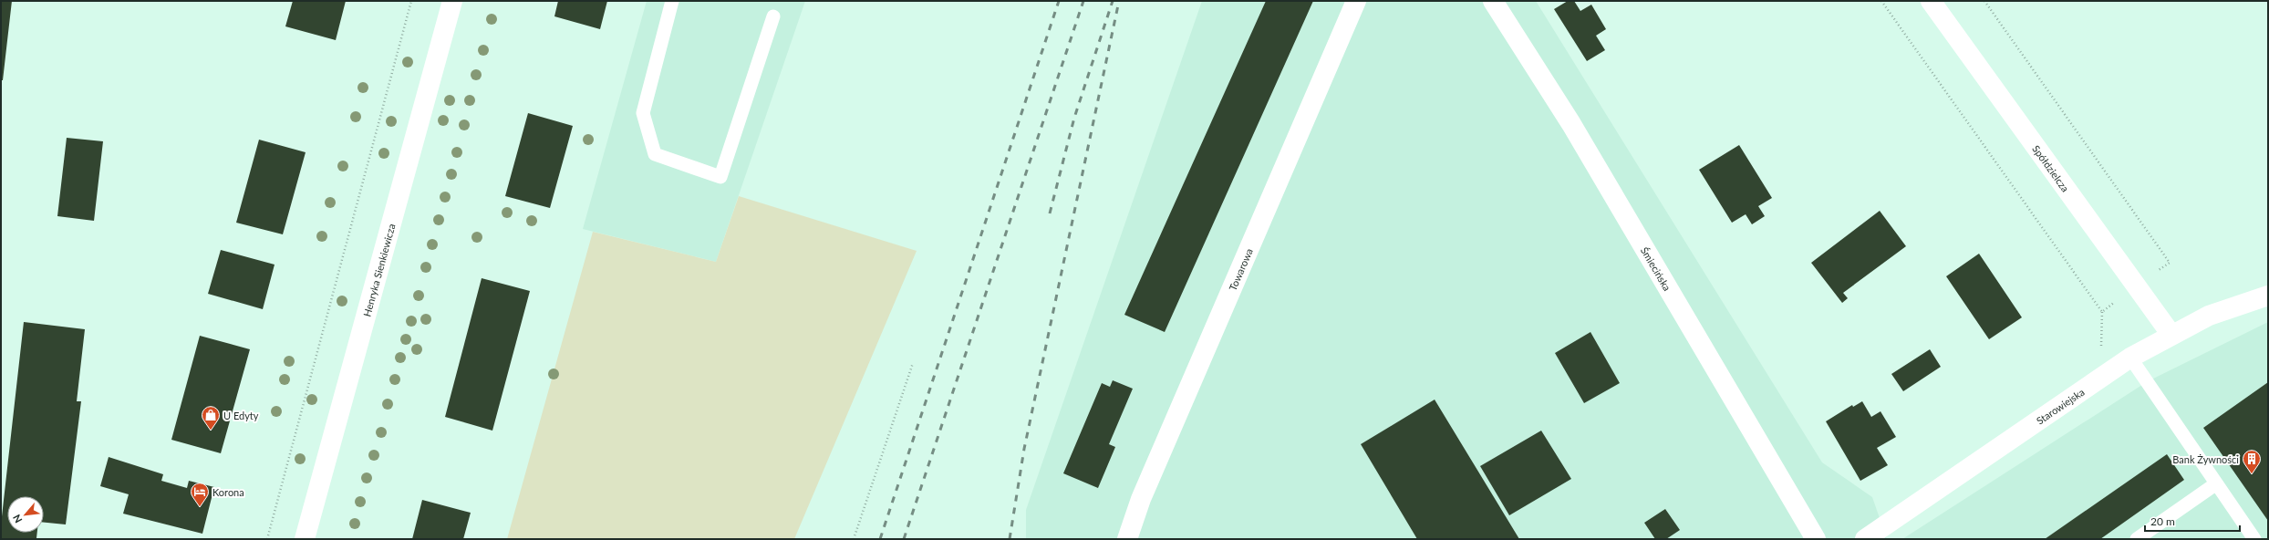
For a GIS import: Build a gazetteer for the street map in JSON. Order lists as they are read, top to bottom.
{
  "streets": {
    "street": [
      "Spółdzielcza",
      "Towarowa",
      "Śmiecińska",
      "Henryka Sienkiewicza",
      "Starowiejska"
    ]
  },
  "crossings": [
    ["Spółdzielcza", "Starowiejska"]
  ],
  "places": {
    "shop": ["U Edyty"],
    "building": ["Bank Żywności"],
    "hotel": ["Korona"]
  },
  "scale_bar": "20 m",
  "north": "bottom left"
}
